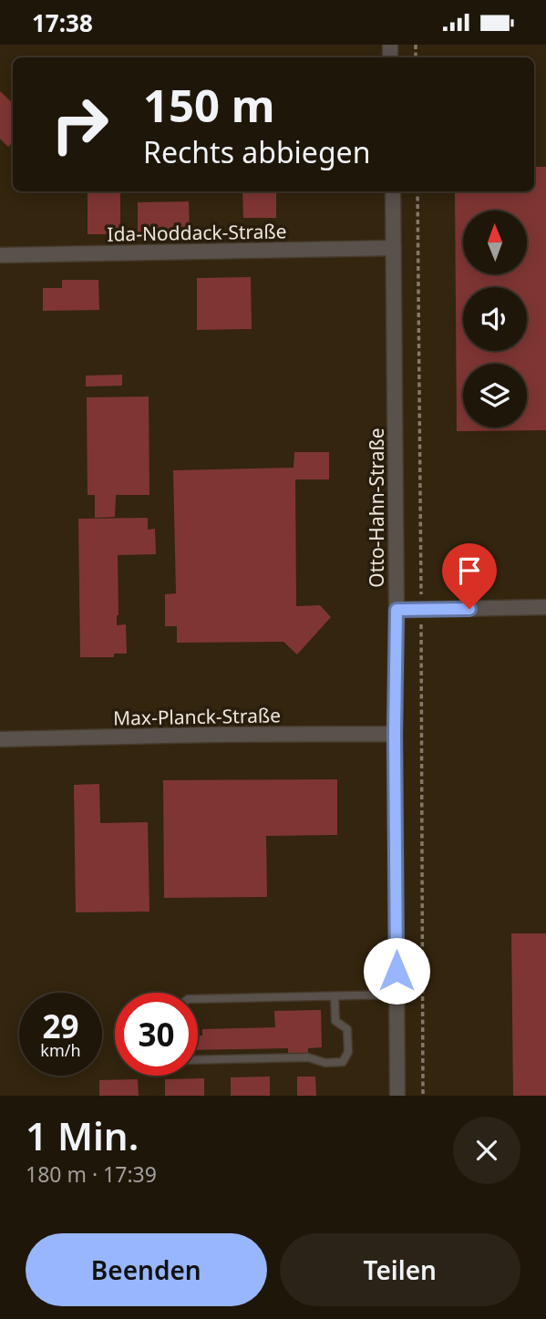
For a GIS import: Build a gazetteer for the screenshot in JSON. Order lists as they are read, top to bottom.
{
  "streets": {
    "street": ["Ida-Noddack-Straße", "Otto-Hahn-Straße", "Max-Planck-Straße"]
  },
  "crossings": [
    ["Ida-Noddack-Straße", "Otto-Hahn-Straße"],
    ["Otto-Hahn-Straße", "Max-Planck-Straße"]
  ],
  "north": "top",
  "page": {
    "status": "17:38",
    "turn": ["150 m", "Rechts abbiegen"],
    "speed": "29 km/h",
    "limit": "30",
    "heading": ["1 Min.", "180 m · 17:39"],
    "buttons": ["Beenden", "Teilen"]
  }
}
